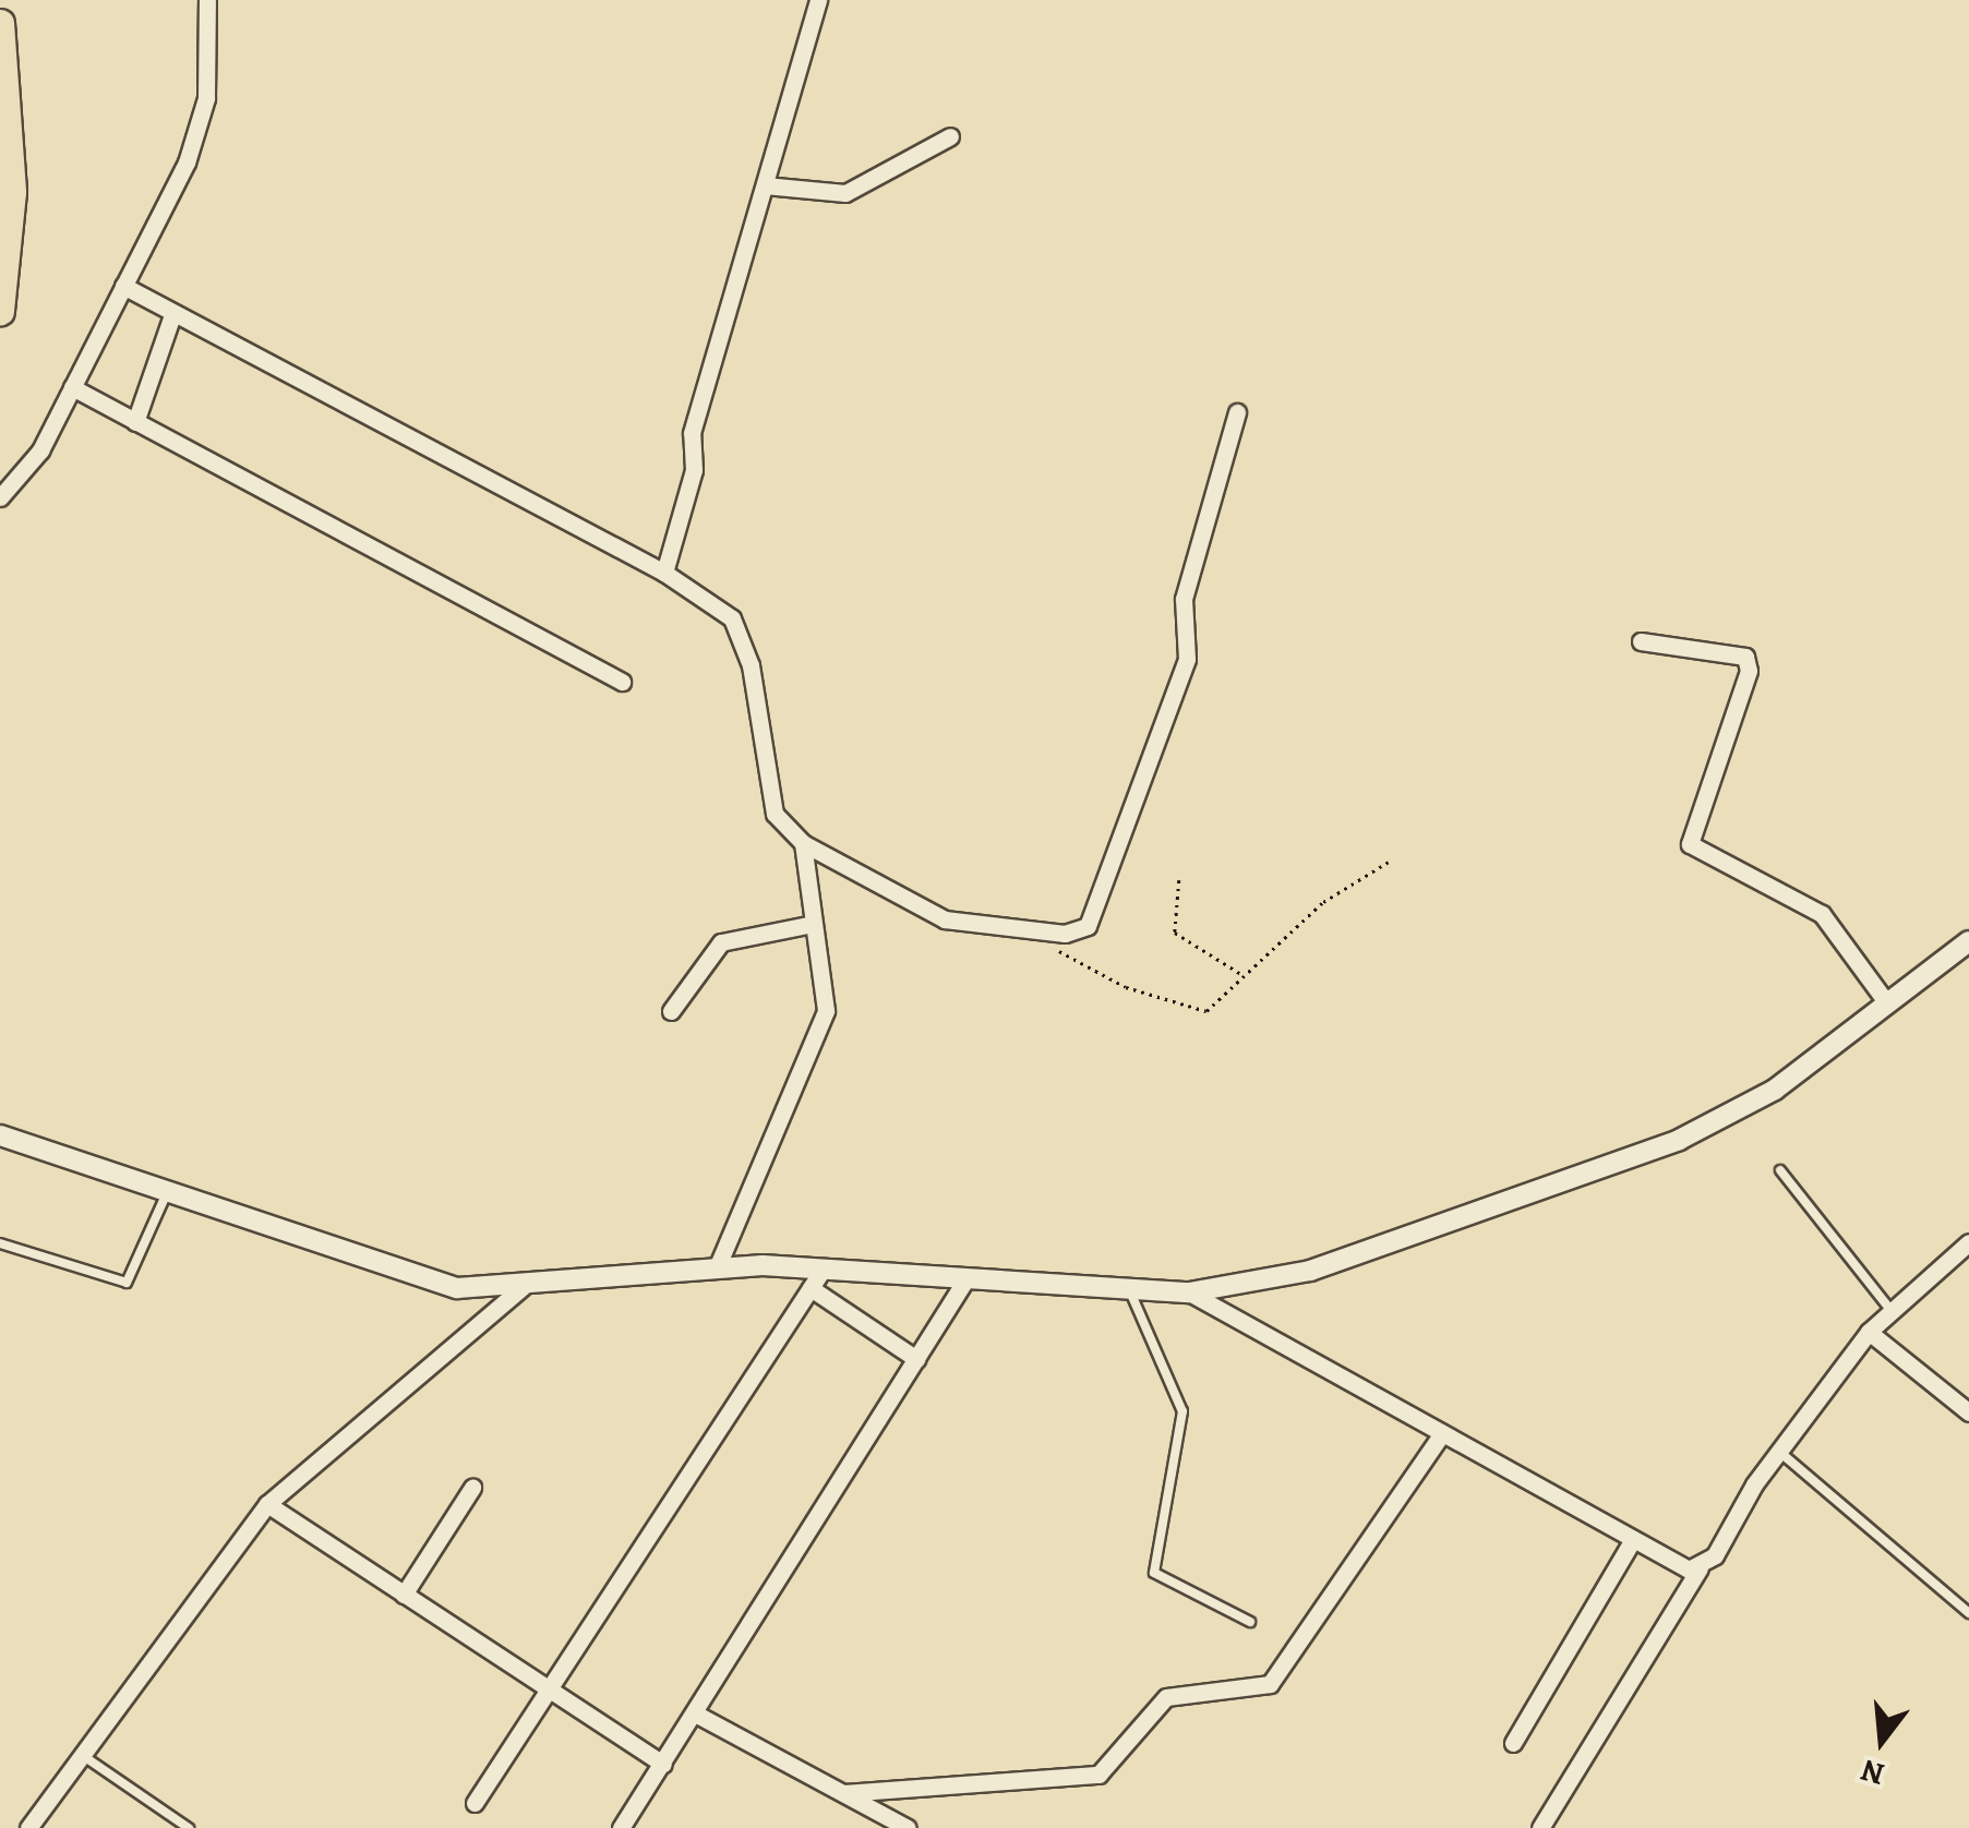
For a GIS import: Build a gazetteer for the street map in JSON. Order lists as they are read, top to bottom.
{
  "north": "bottom"
}
